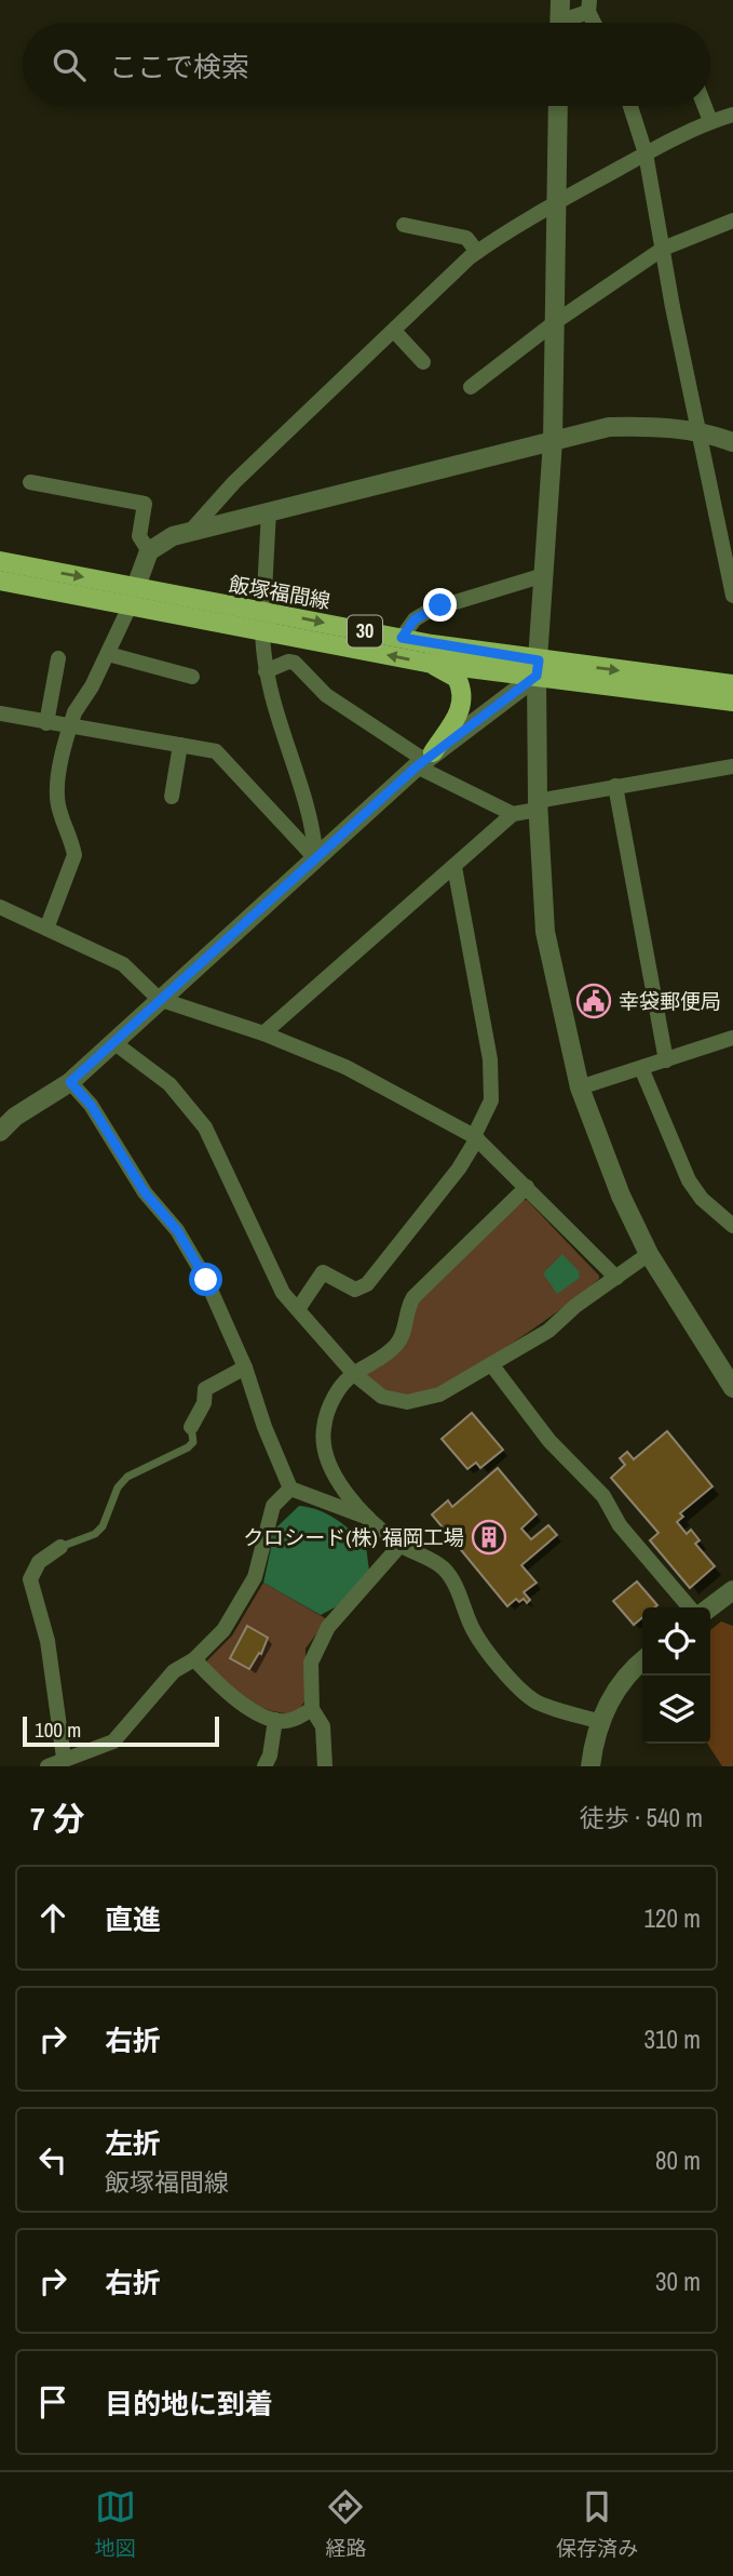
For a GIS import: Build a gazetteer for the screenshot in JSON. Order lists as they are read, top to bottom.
{
  "streets": {
    "main road": ["飯塚福間線", "30"]
  },
  "places": {
    "public building": ["幸袋郵便局"],
    "building": ["クロシード(株) 福岡工場"]
  },
  "scale_bar": "100 m",
  "page": {
    "search": "ここで検索",
    "scale": "100 m",
    "heading": ["7 分", "徒歩 · 540 m"],
    "list": [
      ["直進", "120 m"],
      ["右折", "310 m"],
      ["左折", "飯塚福間線", "80 m"],
      ["右折", "30 m"],
      "目的地に到着"
    ],
    "nav": ["地図", "経路", "保存済み"]
  }
}
